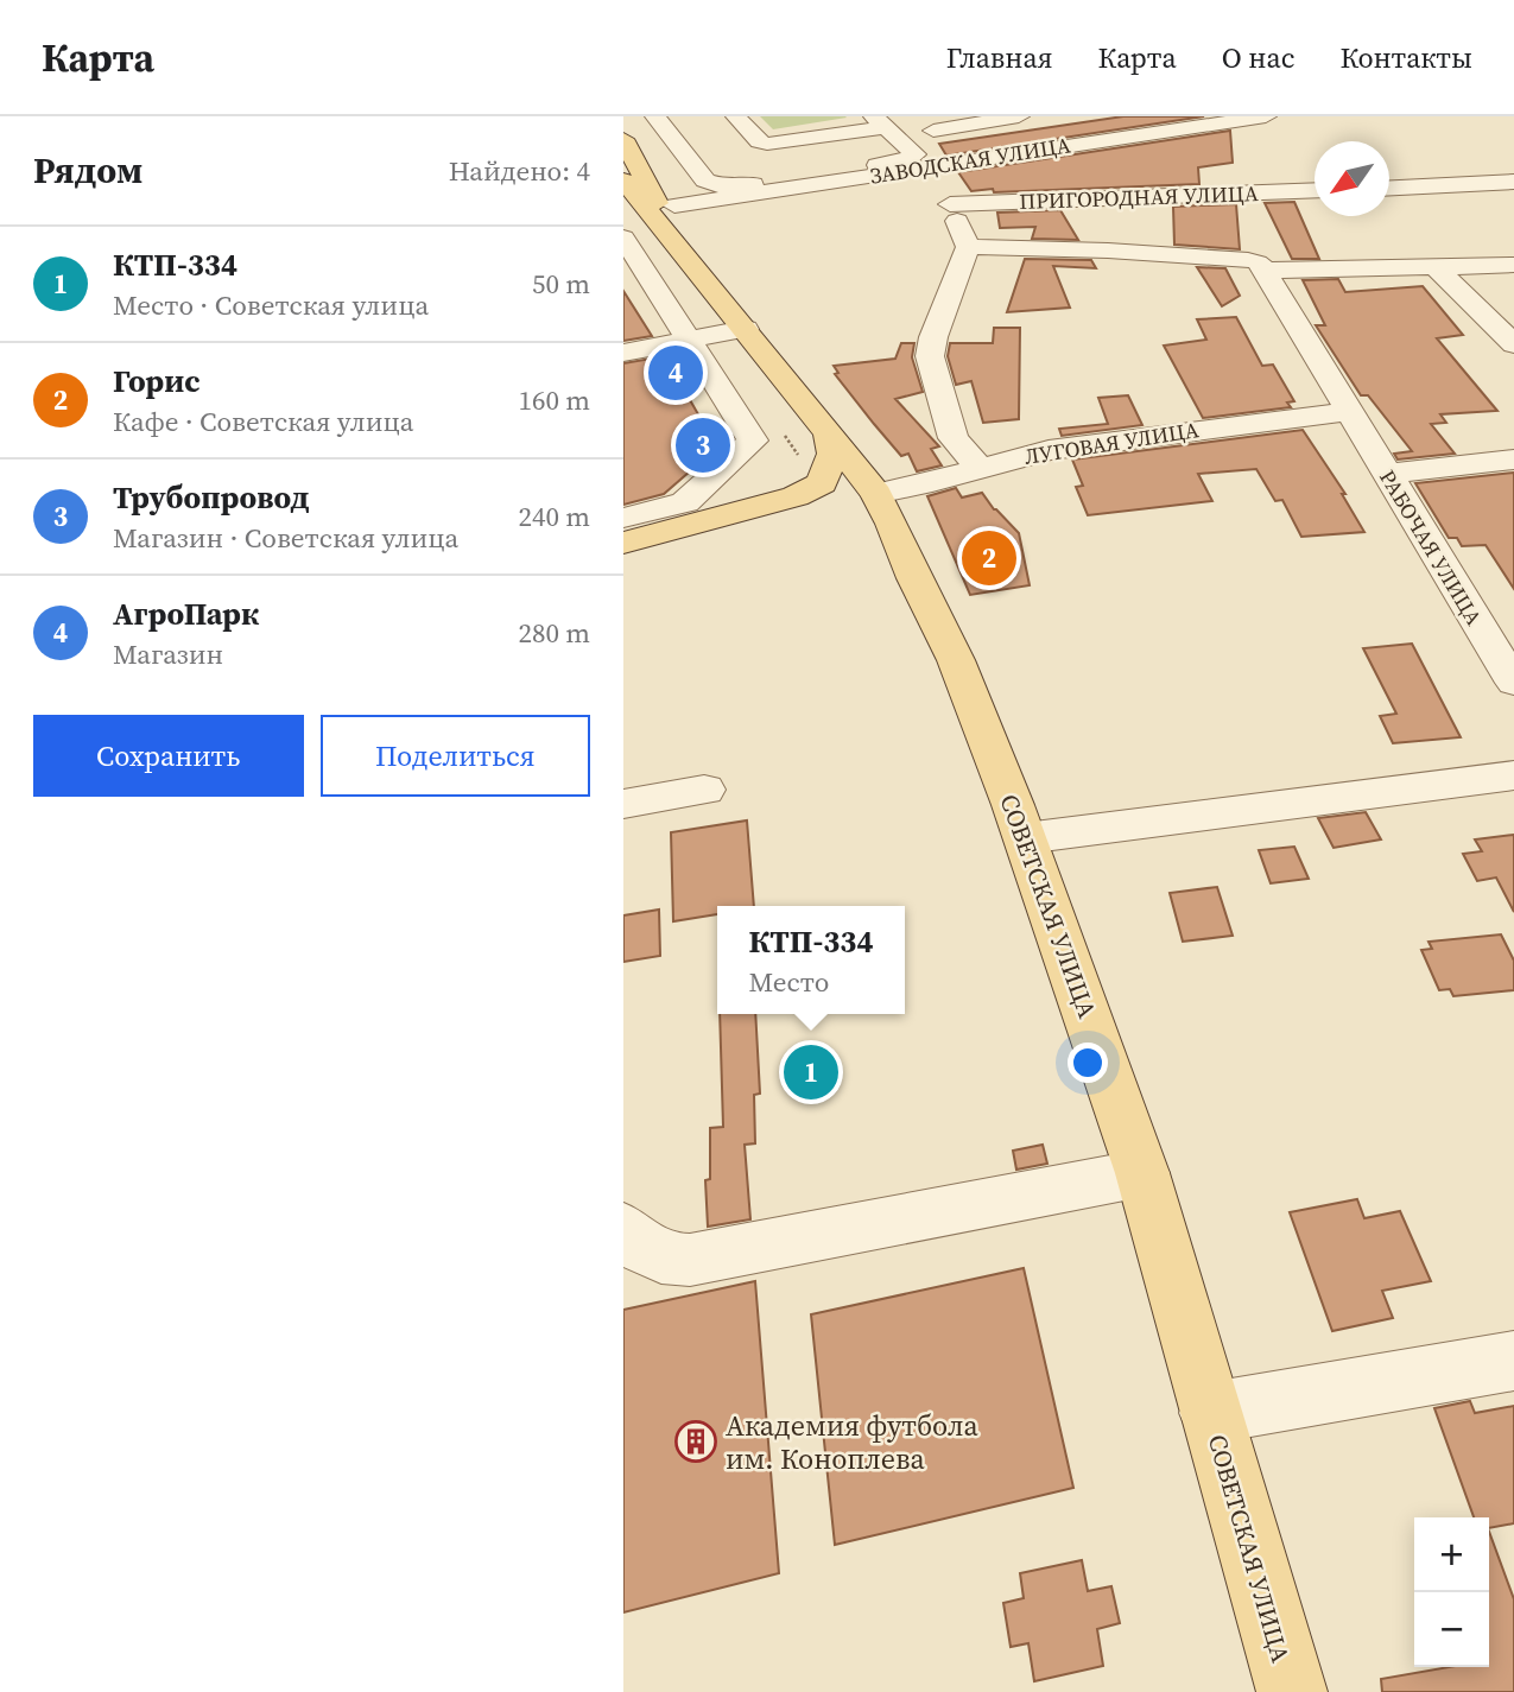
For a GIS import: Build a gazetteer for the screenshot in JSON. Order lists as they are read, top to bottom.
{
  "streets": {
    "main road": ["СОВЕТСКАЯ УЛИЦА"],
    "street": [
      "ЗАВОДСКАЯ УЛИЦА",
      "ПРИГОРОДНАЯ УЛИЦА",
      "ЛУГОВАЯ УЛИЦА",
      "РАБОЧАЯ УЛИЦА"
    ]
  },
  "crossings": [
    ["ЛУГОВАЯ УЛИЦА", "РАБОЧАЯ УЛИЦА"],
    ["ЛУГОВАЯ УЛИЦА", "СОВЕТСКАЯ УЛИЦА"]
  ],
  "places": {
    "building": ["Академия футбола им. Коноплева"]
  },
  "north": "bottom left",
  "page": {
    "header": "Карта",
    "nav": [
      "Главная",
      "Карта",
      "О нас",
      "Контакты"
    ],
    "heading": ["Рядом", "Найдено: 4"],
    "list": [
      {
        "mark": "1",
        "name": "КТП-334",
        "note": "Место · Советская улица",
        "value": "50 m"
      },
      {
        "mark": "2",
        "name": "Горис",
        "note": "Кафе · Советская улица",
        "value": "160 m"
      },
      {
        "mark": "3",
        "name": "Трубопровод",
        "note": "Магазин · Советская улица",
        "value": "240 m"
      },
      {
        "mark": "4",
        "name": "АгроПарк",
        "note": "Магазин",
        "value": "280 m"
      }
    ],
    "pins": [
      "4",
      "3",
      "2",
      "1"
    ],
    "buttons": ["Сохранить", "Поделиться"],
    "popup": ["КТП-334", "Место"],
    "map_buttons": ["+", "−"]
  }
}
